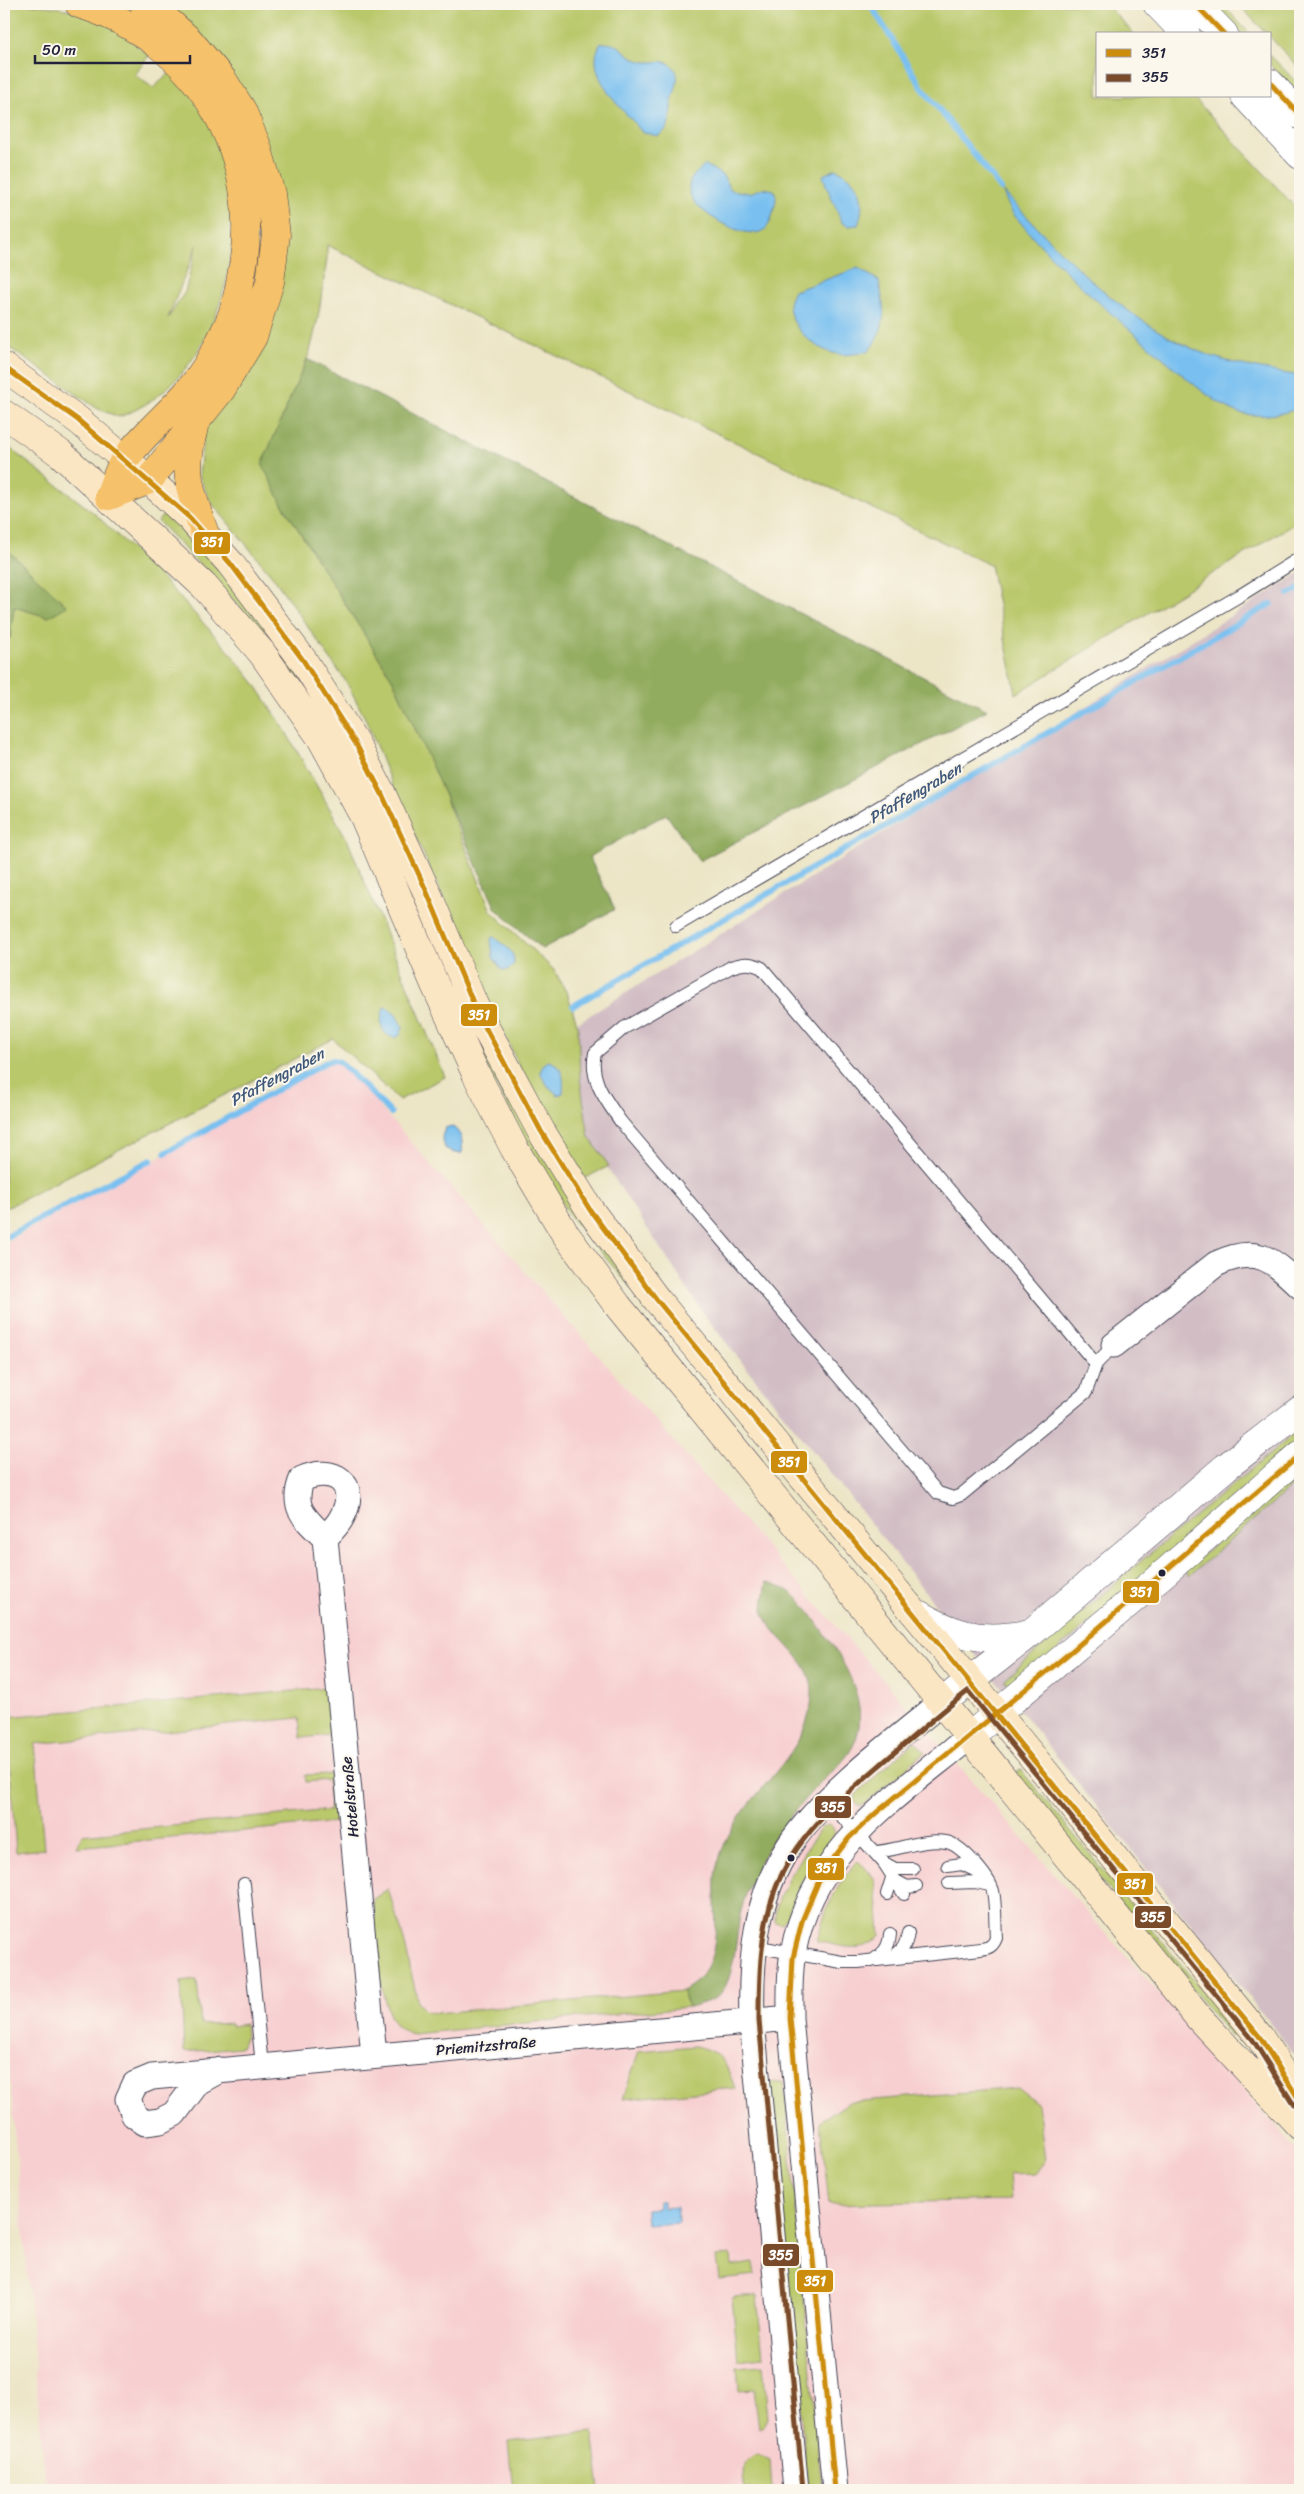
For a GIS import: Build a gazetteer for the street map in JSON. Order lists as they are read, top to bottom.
{
  "streets": {
    "street": ["Hotelstraße", "Priemitzstraße"]
  },
  "crossings": [
    ["Hotelstraße", "Priemitzstraße"]
  ],
  "water": ["Pfaffengraben"],
  "lines": ["transit line 351", "transit line 355"],
  "legend": ["351", "355"],
  "scale_bar": "50 m"
}
